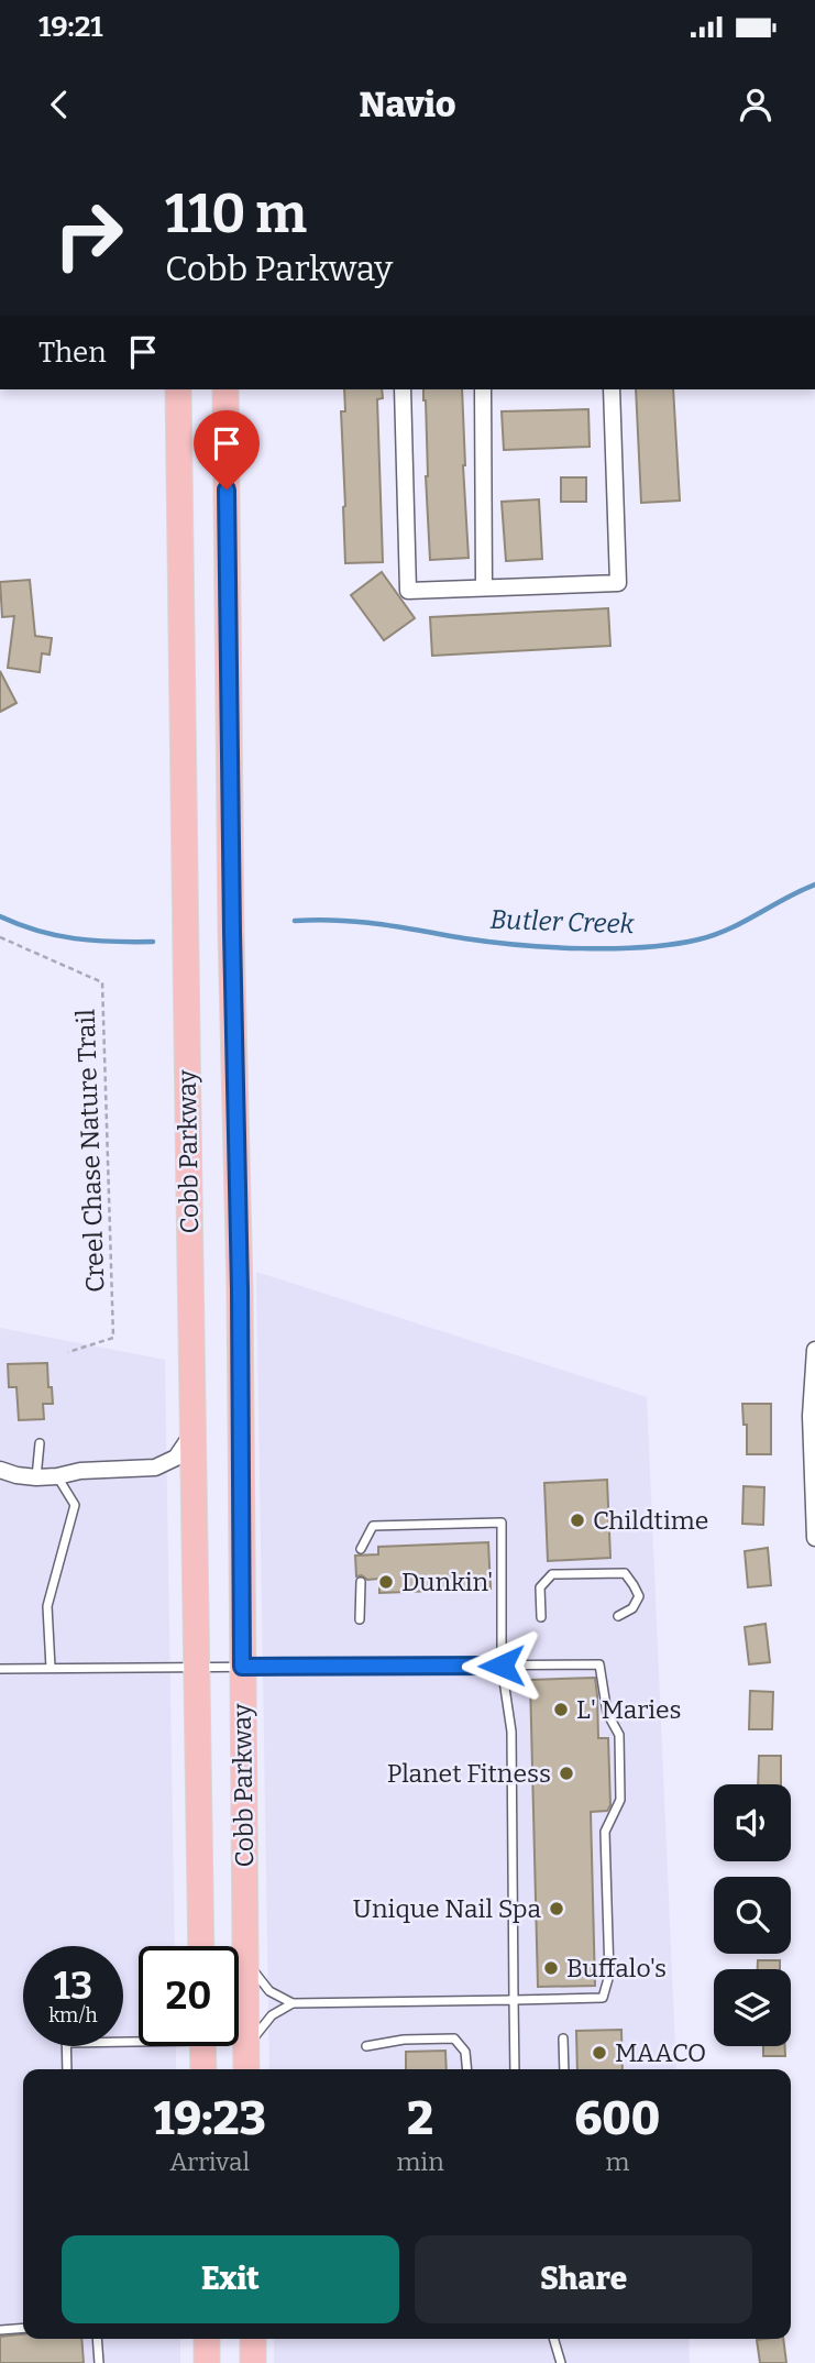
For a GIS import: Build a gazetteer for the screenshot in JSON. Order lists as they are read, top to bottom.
{
  "streets": {
    "main road": ["Cobb Parkway"],
    "path": ["Creel Chase Nature Trail"]
  },
  "water": ["Butler Creek"],
  "places": [
    "Childtime",
    "Dunkin'",
    "L' Maries",
    "Planet Fitness",
    "Unique Nail Spa",
    "Buffalo's",
    "MAACO"
  ],
  "page": {
    "status": "19:21",
    "header": "Navio",
    "turn": ["110 m", "Cobb Parkway"],
    "then": "Then",
    "speed": "13 km/h",
    "limit": "20",
    "eta": [
      "19:23",
      "Arrival",
      "2",
      "min",
      "600",
      "m"
    ],
    "buttons": ["Exit", "Share"]
  }
}
